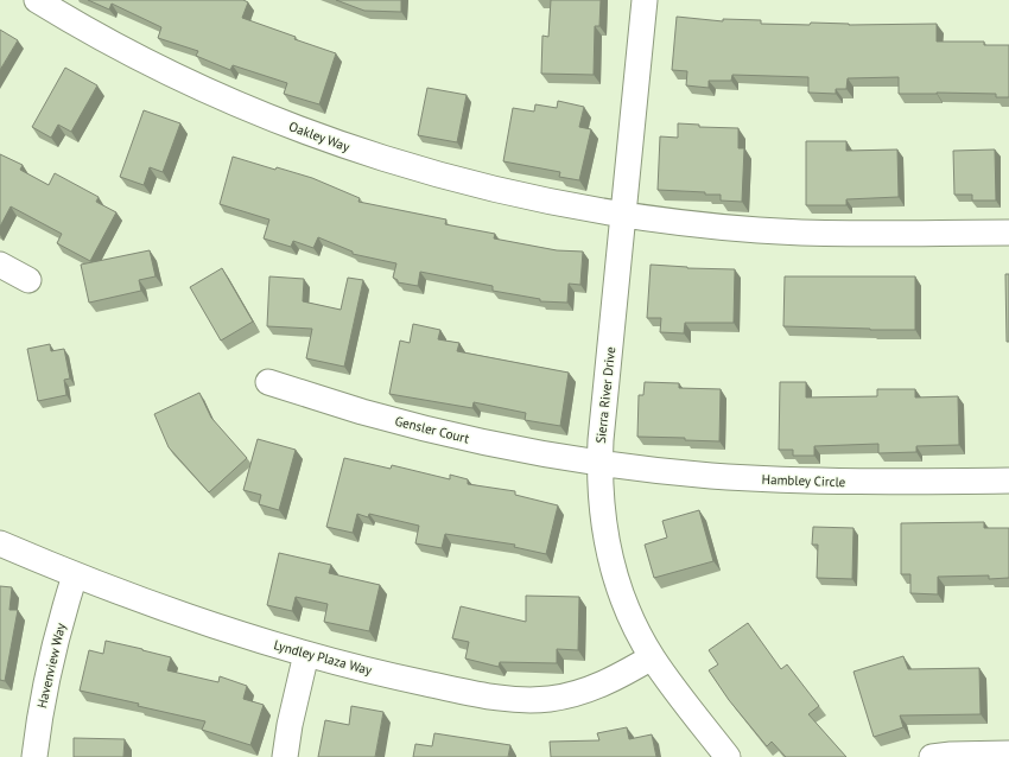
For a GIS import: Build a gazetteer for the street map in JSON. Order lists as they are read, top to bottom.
{
  "streets": {
    "street": [
      "Oakley Way",
      "Sierra River Drive",
      "Gensler Court",
      "Hambley Circle",
      "Lyndley Plaza Way",
      "Havenview Way"
    ]
  },
  "crossings": [
    ["Oakley Way", "Sierra River Drive"],
    ["Sierra River Drive", "Gensler Court"],
    ["Sierra River Drive", "Hambley Circle"],
    ["Sierra River Drive", "Lyndley Plaza Way"],
    ["Gensler Court", "Hambley Circle"],
    ["Lyndley Plaza Way", "Havenview Way"]
  ]
}
